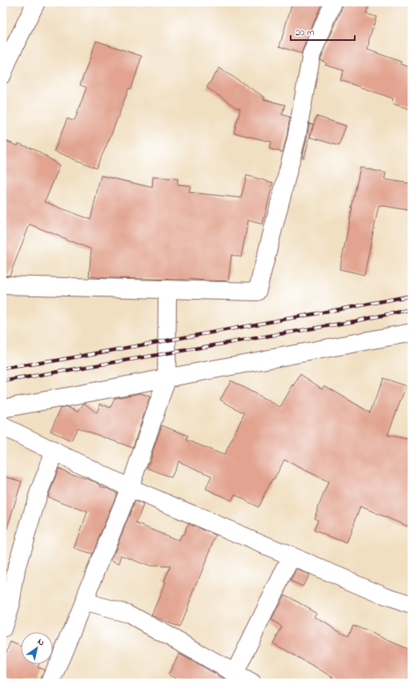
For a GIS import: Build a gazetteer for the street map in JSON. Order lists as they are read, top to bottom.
{
  "scale_bar": "20 m",
  "north": "top right"
}
